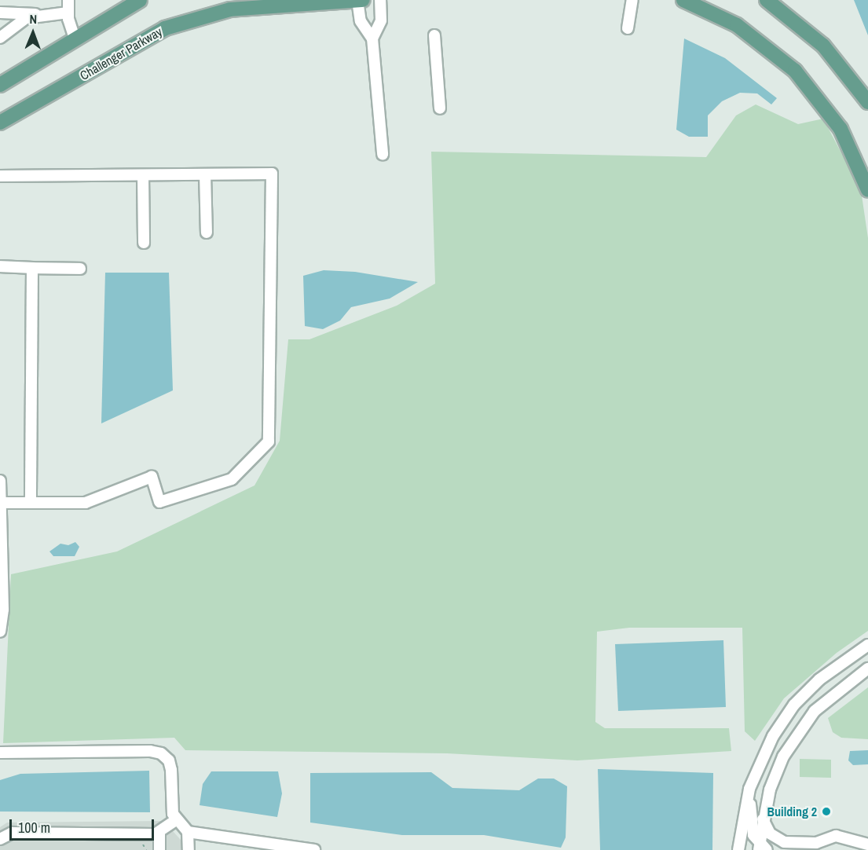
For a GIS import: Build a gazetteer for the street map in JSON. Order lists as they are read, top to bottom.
{
  "streets": {
    "main road": ["Challenger Parkway"]
  },
  "places": ["Building 2"],
  "scale_bar": "100 m",
  "north": "top"
}
